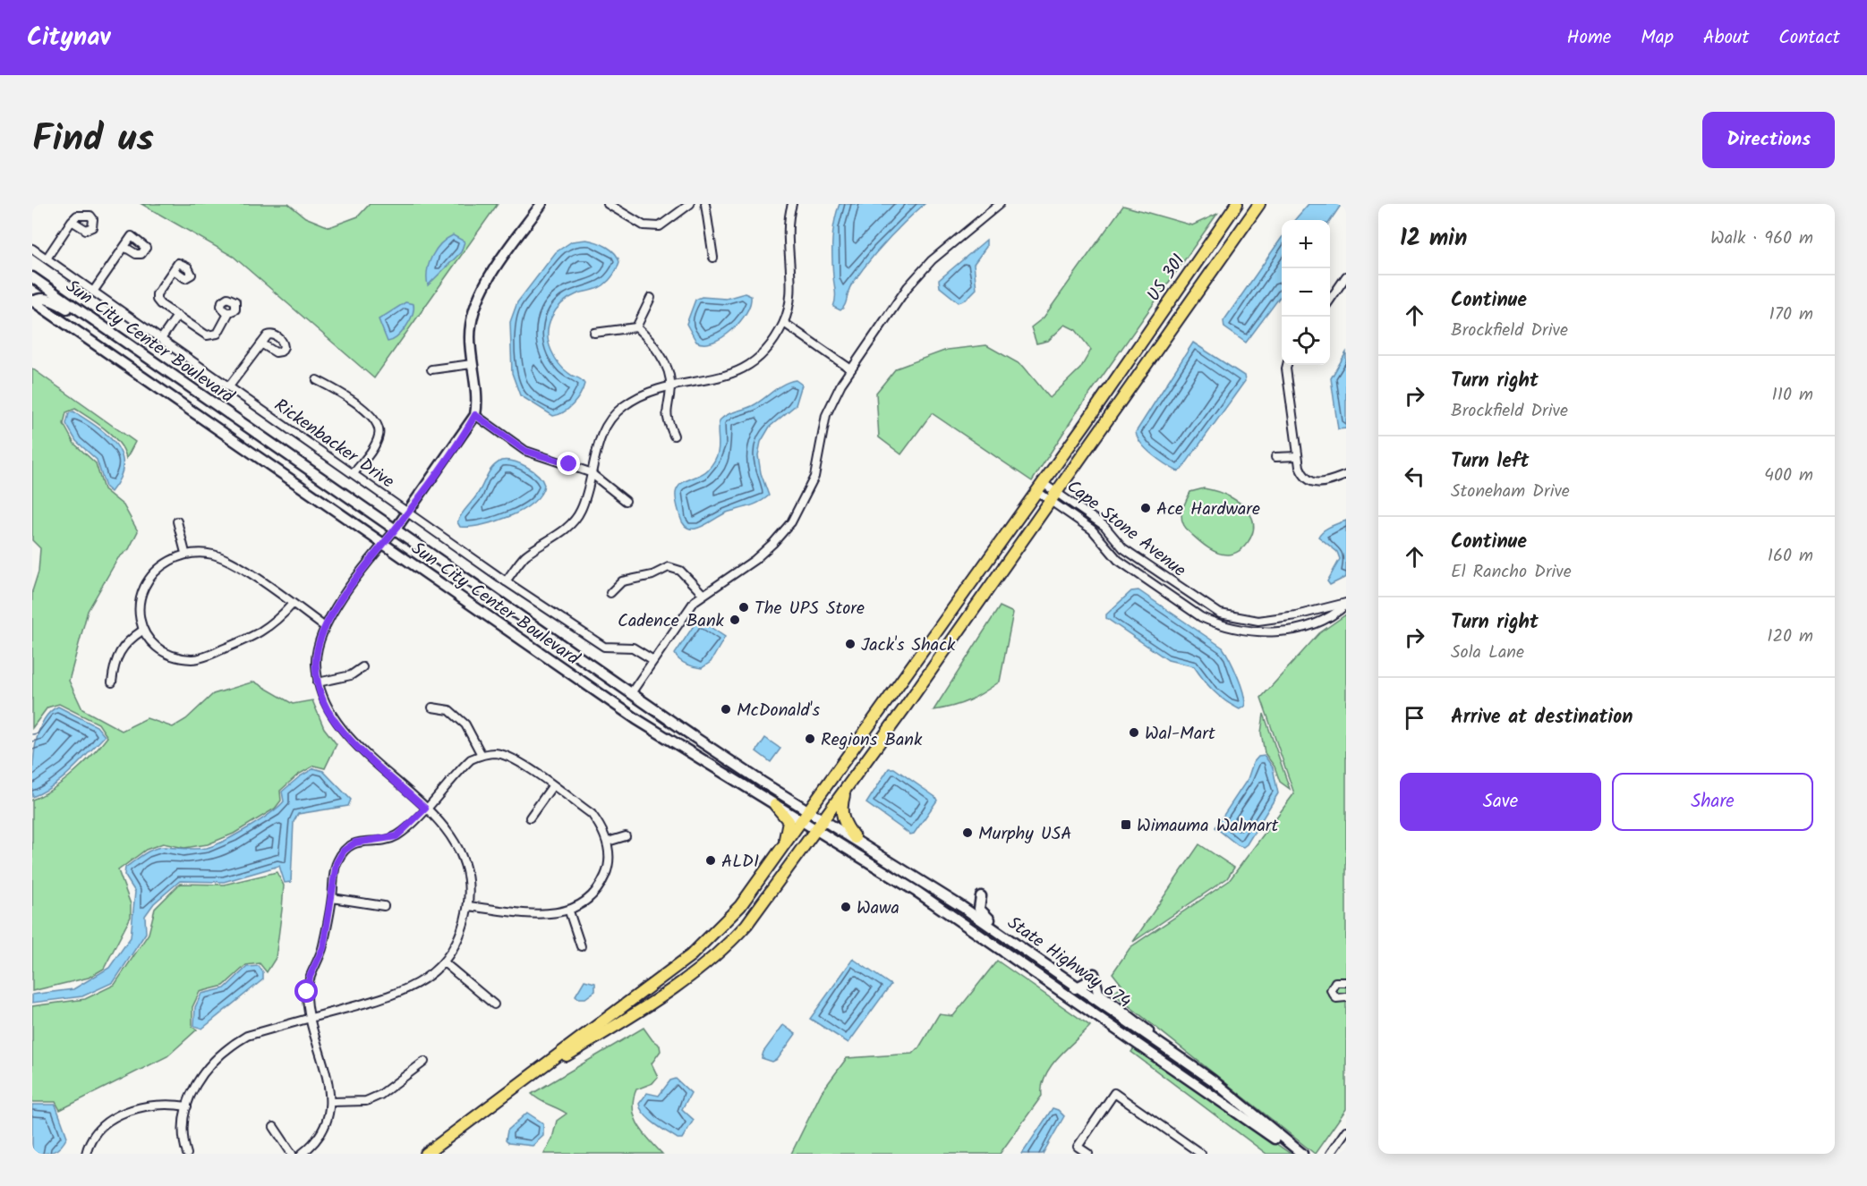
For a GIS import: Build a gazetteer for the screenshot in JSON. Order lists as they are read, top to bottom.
{
  "streets": {
    "main road": ["US 301", "Sun City Center Boulevard", "State Highway 674"],
    "street": ["Rickenbacker Drive", "Cape Stone Avenue"]
  },
  "crossings": [
    ["US 301", "Sun City Center Boulevard"],
    ["US 301", "Cape Stone Avenue"],
    ["US 301", "State Highway 674"],
    ["Sun City Center Boulevard", "State Highway 674"]
  ],
  "places": {
    "other": [
      "Ace Hardware",
      "The UPS Store",
      "Cadence Bank",
      "Jack's Shack",
      "McDonald's",
      "Wal-Mart",
      "Regions Bank",
      "Murphy USA",
      "ALDI",
      "Wawa"
    ],
    "transit": ["Wimauma Walmart"]
  },
  "page": {
    "header": "Citynav",
    "nav": [
      "Home",
      "Map",
      "About",
      "Contact"
    ],
    "title": "Find us",
    "buttons": [
      "Directions",
      ["Save", "Share"]
    ],
    "heading": ["12 min", "Walk · 960 m"],
    "map_buttons": ["+", "−"],
    "list": [
      ["Continue", "Brockfield Drive", "170 m"],
      ["Turn right", "Brockfield Drive", "110 m"],
      ["Turn left", "Stoneham Drive", "400 m"],
      ["Continue", "El Rancho Drive", "160 m"],
      ["Turn right", "Sola Lane", "120 m"],
      "Arrive at destination"
    ]
  }
}
